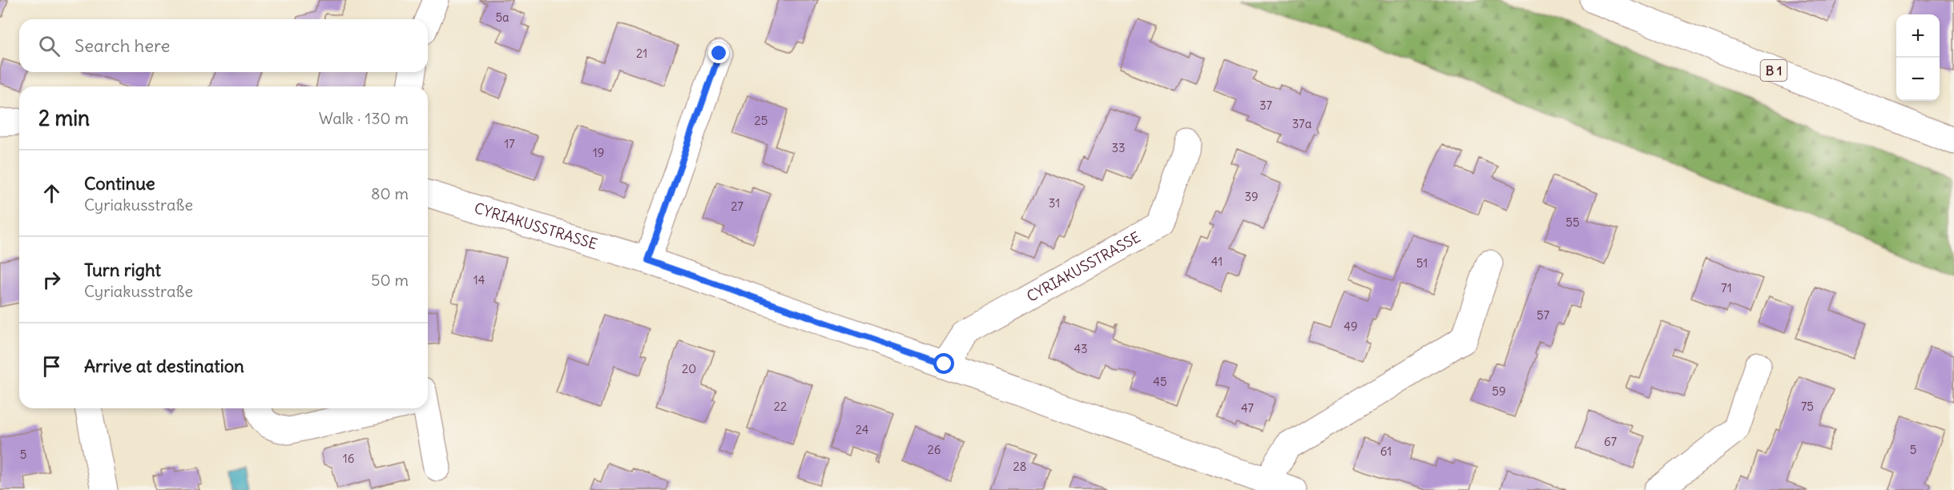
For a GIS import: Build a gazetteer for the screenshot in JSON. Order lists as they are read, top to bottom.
{
  "streets": {
    "street": ["B 1", "CYRIAKUSSTRASSE"]
  },
  "house_numbers": [
    "5a",
    "21",
    "37",
    "25",
    "37a",
    "17",
    "33",
    "19",
    "39",
    "31",
    "27",
    "55",
    "41",
    "51",
    "14",
    "71",
    "57",
    "49",
    "43",
    "20",
    "45",
    "59",
    "22",
    "75",
    "47",
    "24",
    "67",
    "26",
    "5",
    "61",
    "5",
    "16",
    "28"
  ],
  "page": {
    "map_buttons": ["+", "−"],
    "search": "Search here",
    "heading": ["2 min", "Walk · 130 m"],
    "list": [
      ["Continue", "Cyriakusstraße", "80 m"],
      ["Turn right", "Cyriakusstraße", "50 m"],
      "Arrive at destination"
    ]
  }
}
